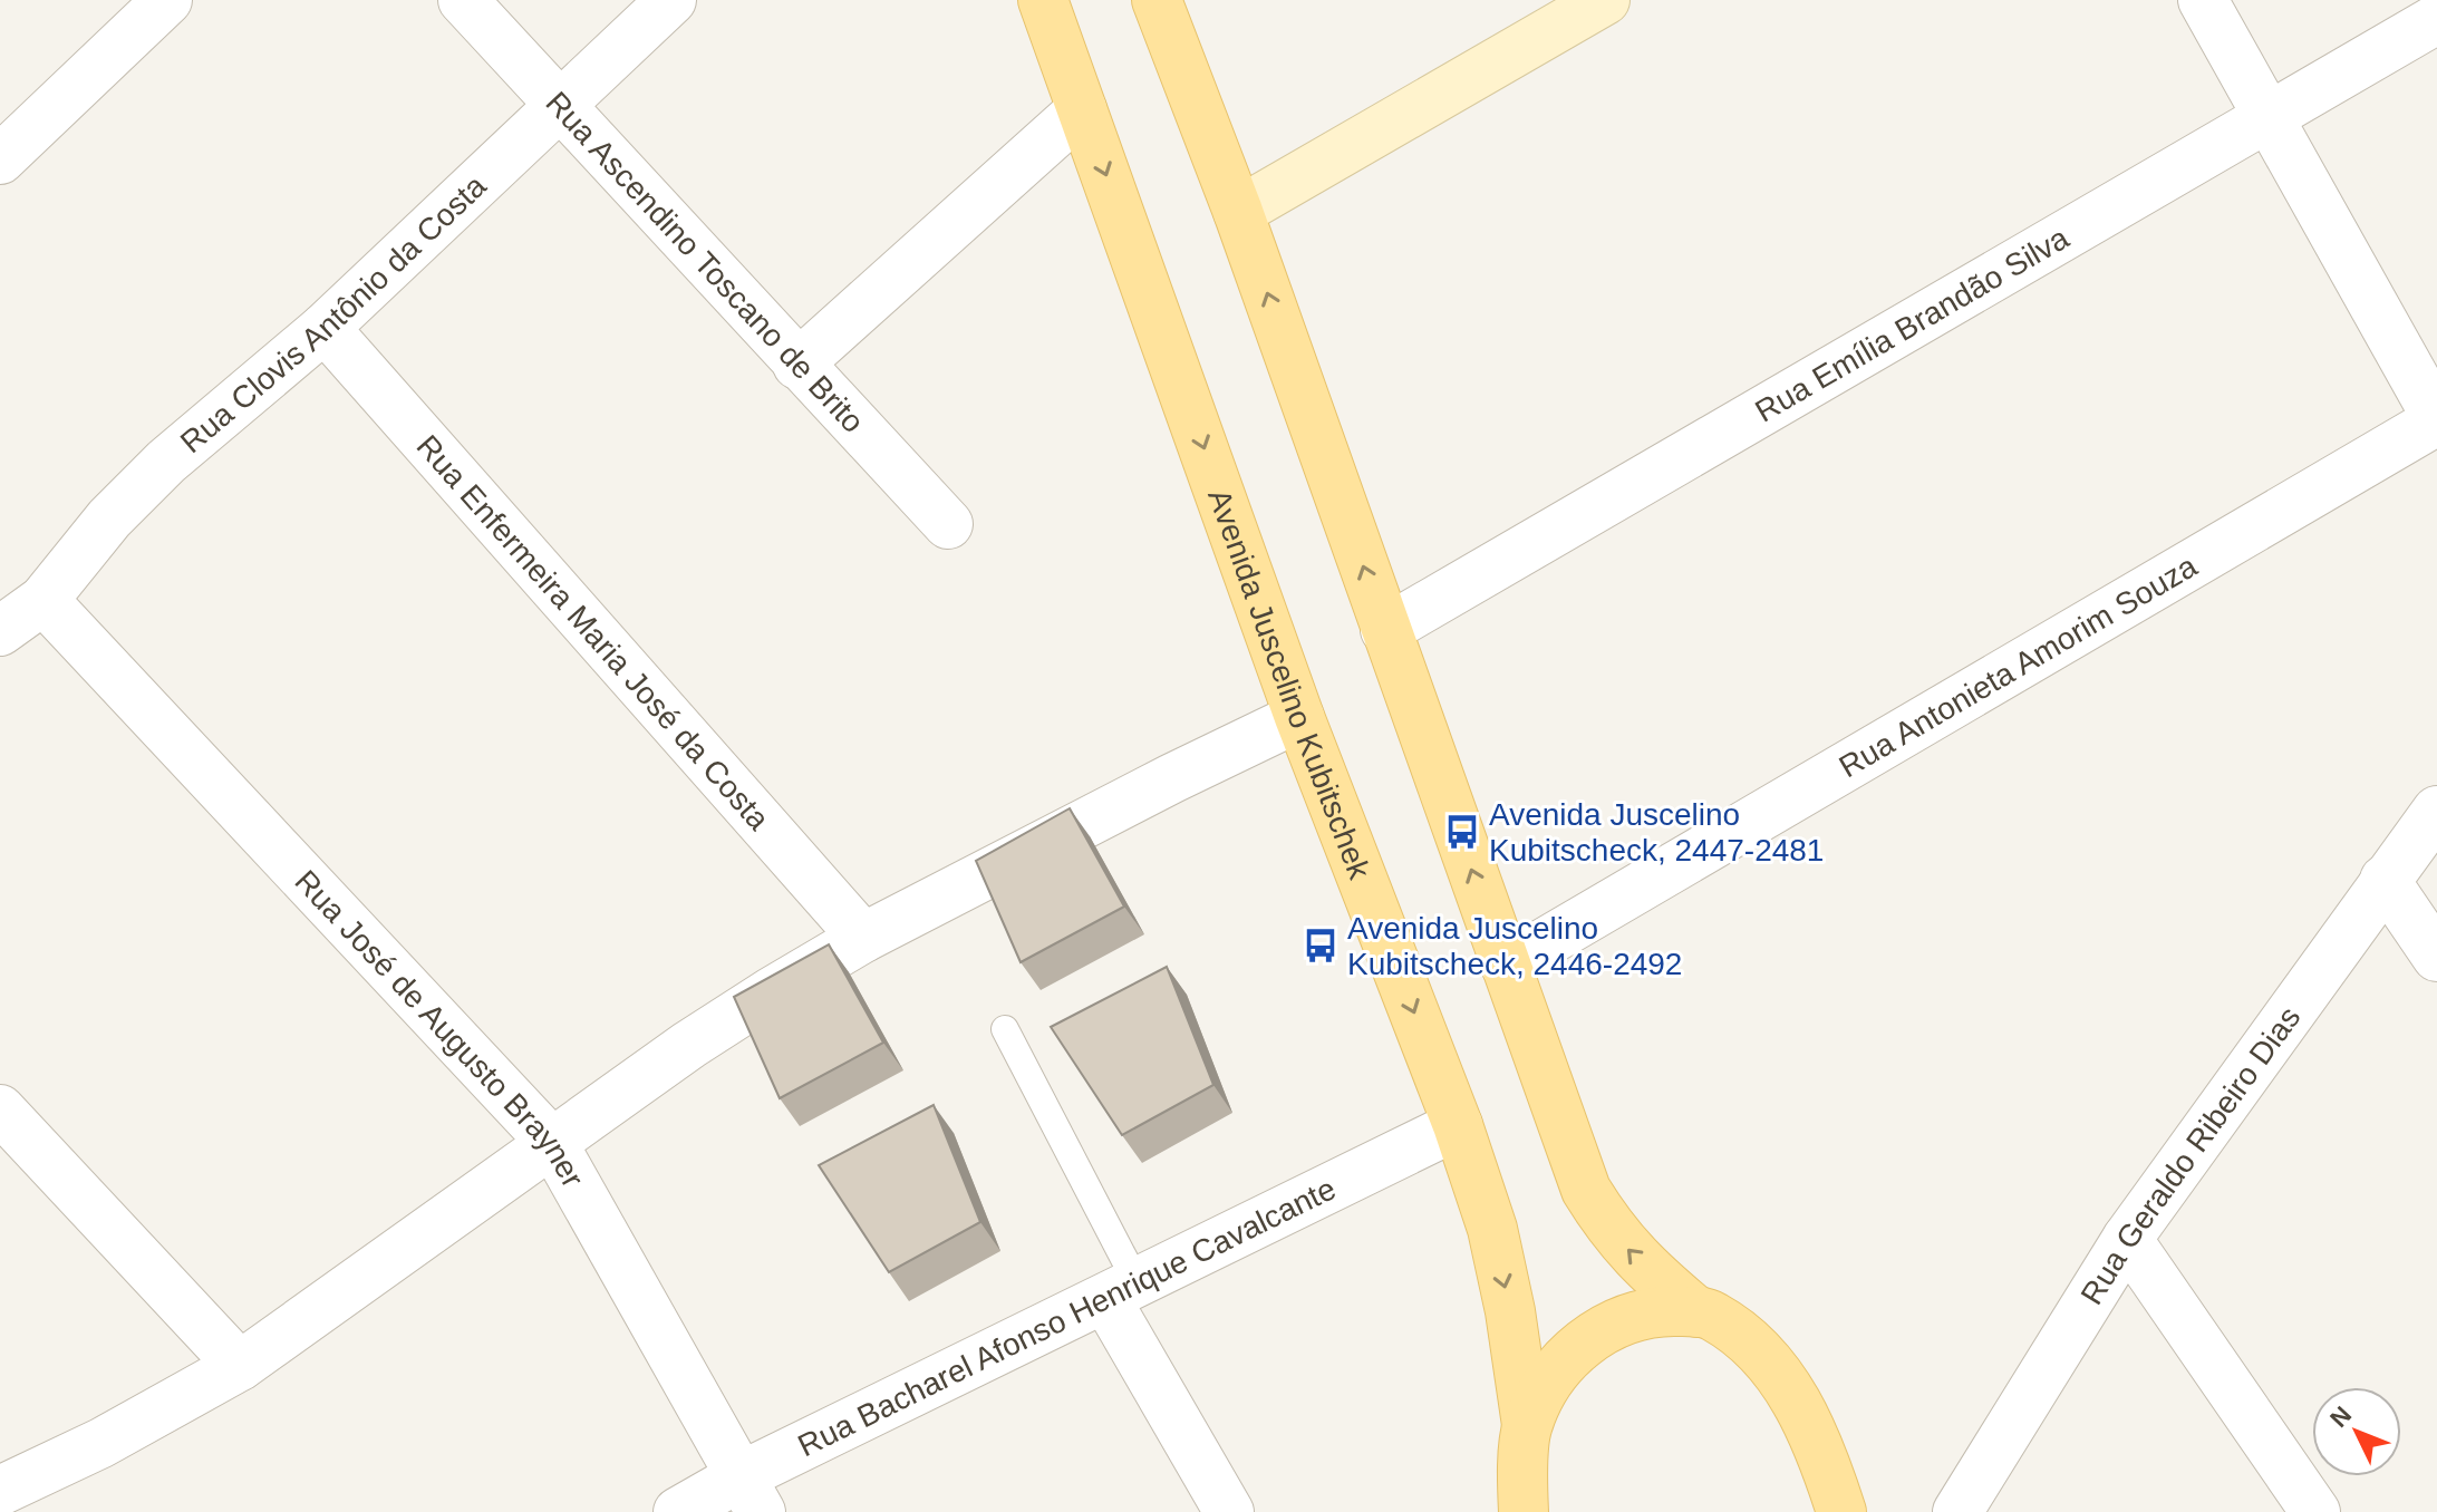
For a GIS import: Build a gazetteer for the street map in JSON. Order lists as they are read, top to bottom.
{
  "streets": {
    "main road": ["Avenida Juscelino Kubitschek"],
    "street": [
      "Rua Ascendino Toscano de Brito",
      "Rua Clovis Antônio da Costa",
      "Rua Emília Brandão Silva",
      "Rua Enfermeira Maria José da Costa",
      "Rua Antonieta Amorim Souza",
      "Rua José de Augusto Brayner",
      "Rua Geraldo Ribeiro Dias",
      "Rua Bacharel Afonso Henrique Cavalcante"
    ]
  },
  "crossings": [
    ["Rua Ascendino Toscano de Brito", "Rua Clovis Antônio da Costa"],
    ["Rua Clovis Antônio da Costa", "Rua Enfermeira Maria José da Costa"],
    ["Rua Clovis Antônio da Costa", "Rua José de Augusto Brayner"],
    ["Avenida Juscelino Kubitschek", "Rua Bacharel Afonso Henrique Cavalcante"],
    ["Rua José de Augusto Brayner", "Rua Bacharel Afonso Henrique Cavalcante"]
  ],
  "places": {
    "bus stop": ["Avenida Juscelino Kubitscheck, 2447-2481", "Avenida Juscelino Kubitscheck, 2446-2492"]
  },
  "north": "top left"
}
